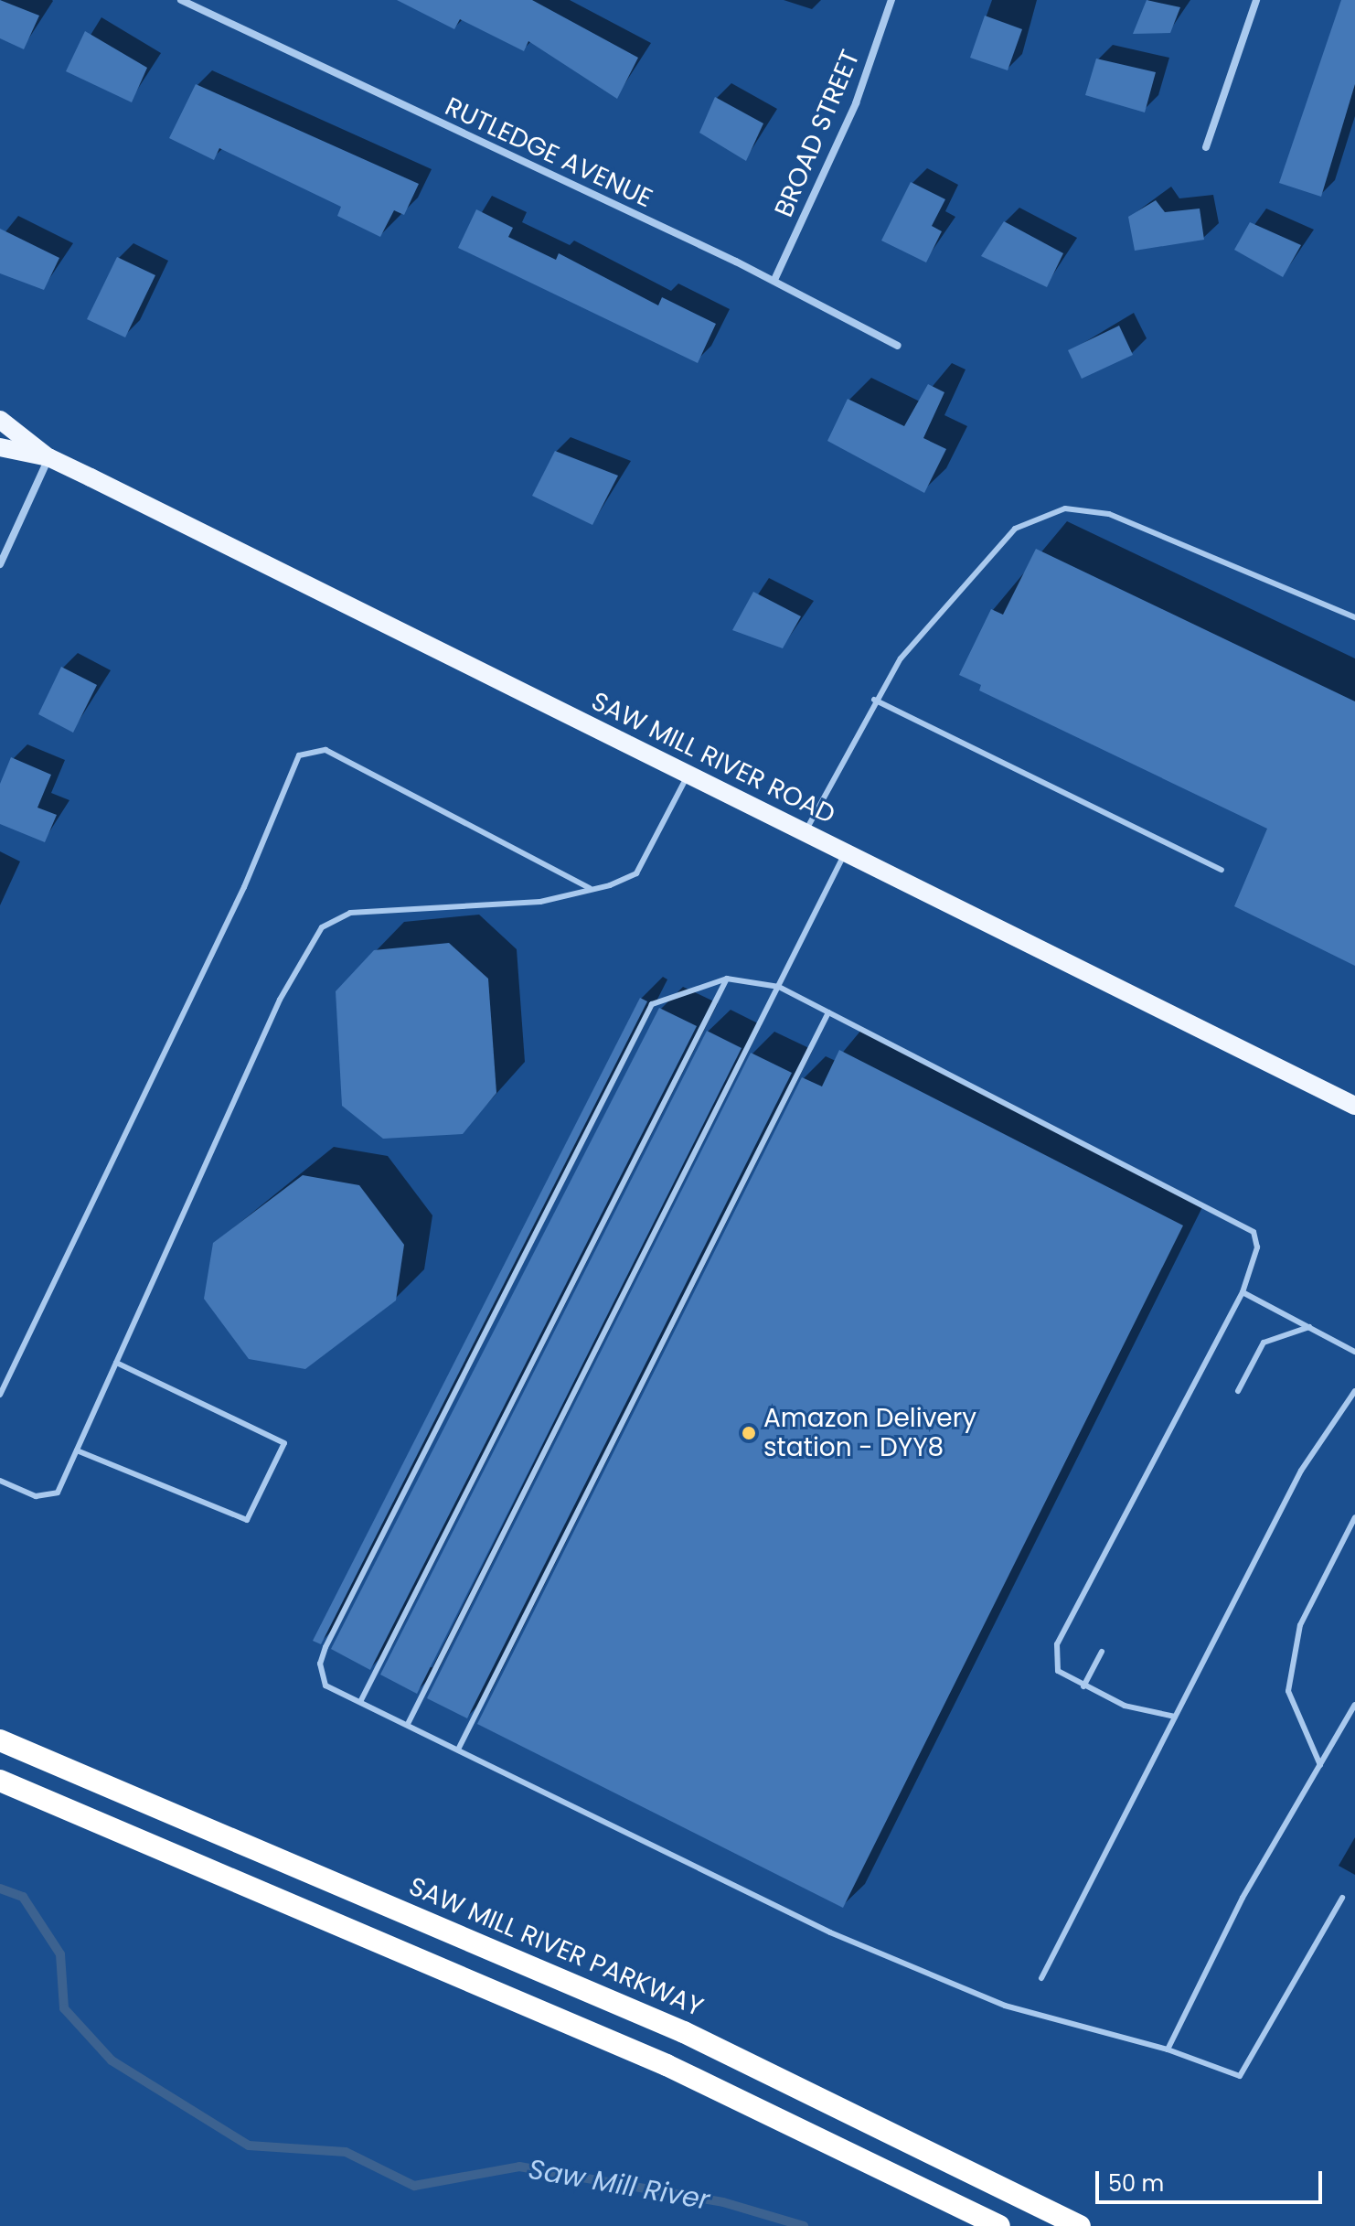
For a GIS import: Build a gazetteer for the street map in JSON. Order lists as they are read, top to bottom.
{
  "streets": {
    "highway": ["SAW MILL RIVER PARKWAY"],
    "main road": ["SAW MILL RIVER ROAD"],
    "street": ["BROAD STREET", "RUTLEDGE AVENUE"]
  },
  "crossings": [
    ["BROAD STREET", "RUTLEDGE AVENUE"]
  ],
  "water": ["Saw Mill River"],
  "places": ["Amazon Delivery station - DYY8"],
  "scale_bar": "50 m"
}
